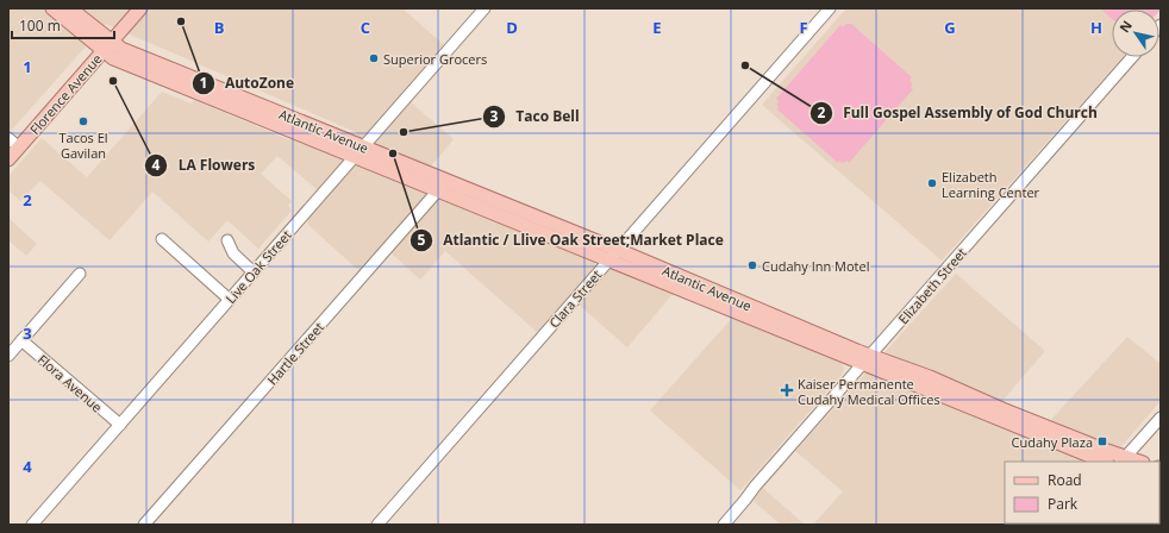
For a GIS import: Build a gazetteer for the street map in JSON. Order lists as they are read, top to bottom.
{
  "streets": {
    "main road": ["Florence Avenue", "Atlantic Avenue"],
    "street": [
      "Live Oak Street",
      "Elizabeth Street",
      "Clara Street",
      "Hartle Street",
      "Flora Avenue"
    ]
  },
  "crossings": [
    ["Florence Avenue", "Atlantic Avenue"],
    ["Atlantic Avenue", "Live Oak Street"],
    ["Atlantic Avenue", "Elizabeth Street"],
    ["Atlantic Avenue", "Clara Street"],
    ["Atlantic Avenue", "Hartle Street"],
    ["Live Oak Street", "Flora Avenue"]
  ],
  "places": {
    "other": [
      "AutoZone",
      "Superior Grocers",
      "Full Gospel Assembly of God Church",
      "LA Flowers",
      "Tacos El Gavilan",
      "Taco Bell",
      "Atlantic / Llive Oak Street;Market Place",
      "Elizabeth Learning Center",
      "Cudahy Inn Motel"
    ],
    "health": ["Kaiser Permanente Cudahy Medical Offices"],
    "transit": ["Cudahy Plaza"]
  },
  "legend": ["Road", "Park"],
  "scale_bar": "100 m",
  "north": "top left",
  "grid": {
    "columns": [
      "B",
      "C",
      "D",
      "E",
      "F",
      "G",
      "H"
    ],
    "rows": [
      "1",
      "2",
      "3",
      "4"
    ]
  }
}
